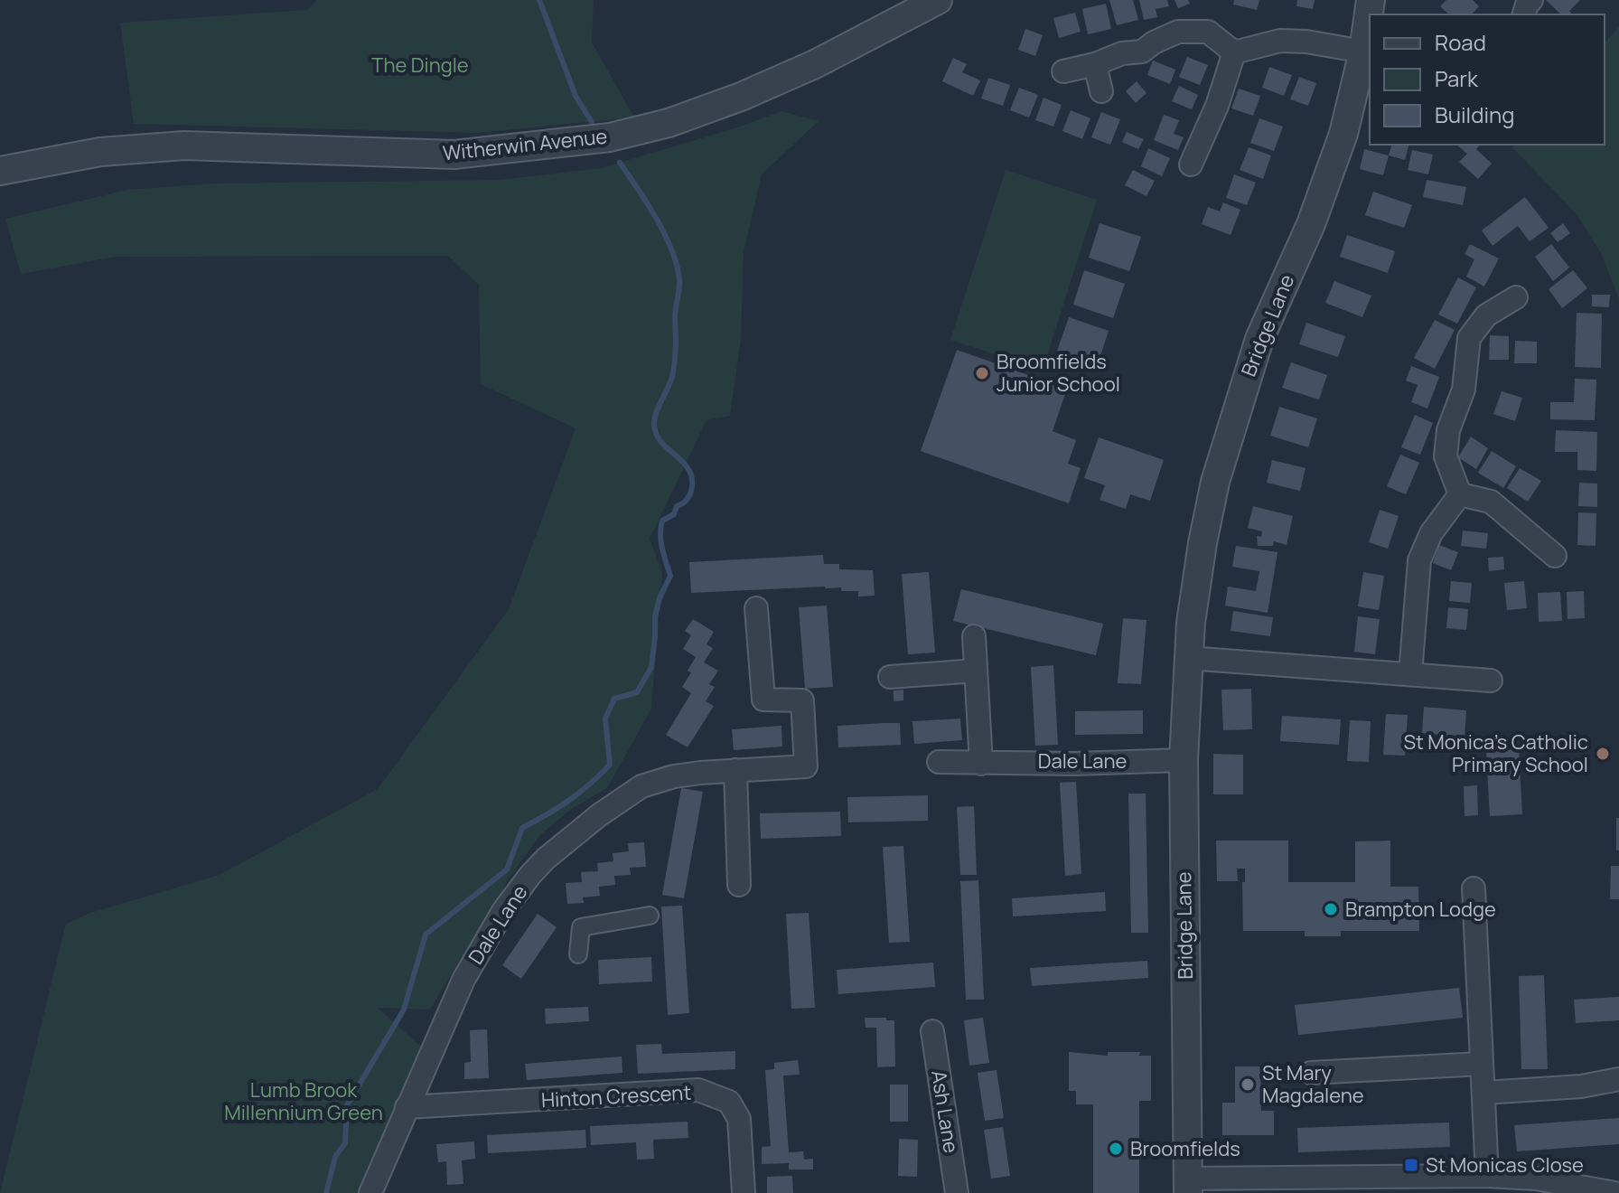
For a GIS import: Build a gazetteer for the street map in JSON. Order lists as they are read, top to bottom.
{
  "streets": {
    "street": [
      "Witherwin Avenue",
      "Bridge Lane",
      "Dale Lane",
      "Hinton Crescent",
      "Ash Lane"
    ]
  },
  "crossings": [
    ["Bridge Lane", "Dale Lane"],
    ["Dale Lane", "Hinton Crescent"]
  ],
  "parks": ["The Dingle", "Lumb Brook Millennium Green"],
  "places": {
    "other": [
      "Broomfields Junior School",
      "St Monica's Catholic Primary School",
      "Brampton Lodge",
      "St Mary Magdalene",
      "Broomfields"
    ],
    "transit": ["St Monicas Close"]
  },
  "legend": ["Road", "Park", "Building"]
}
